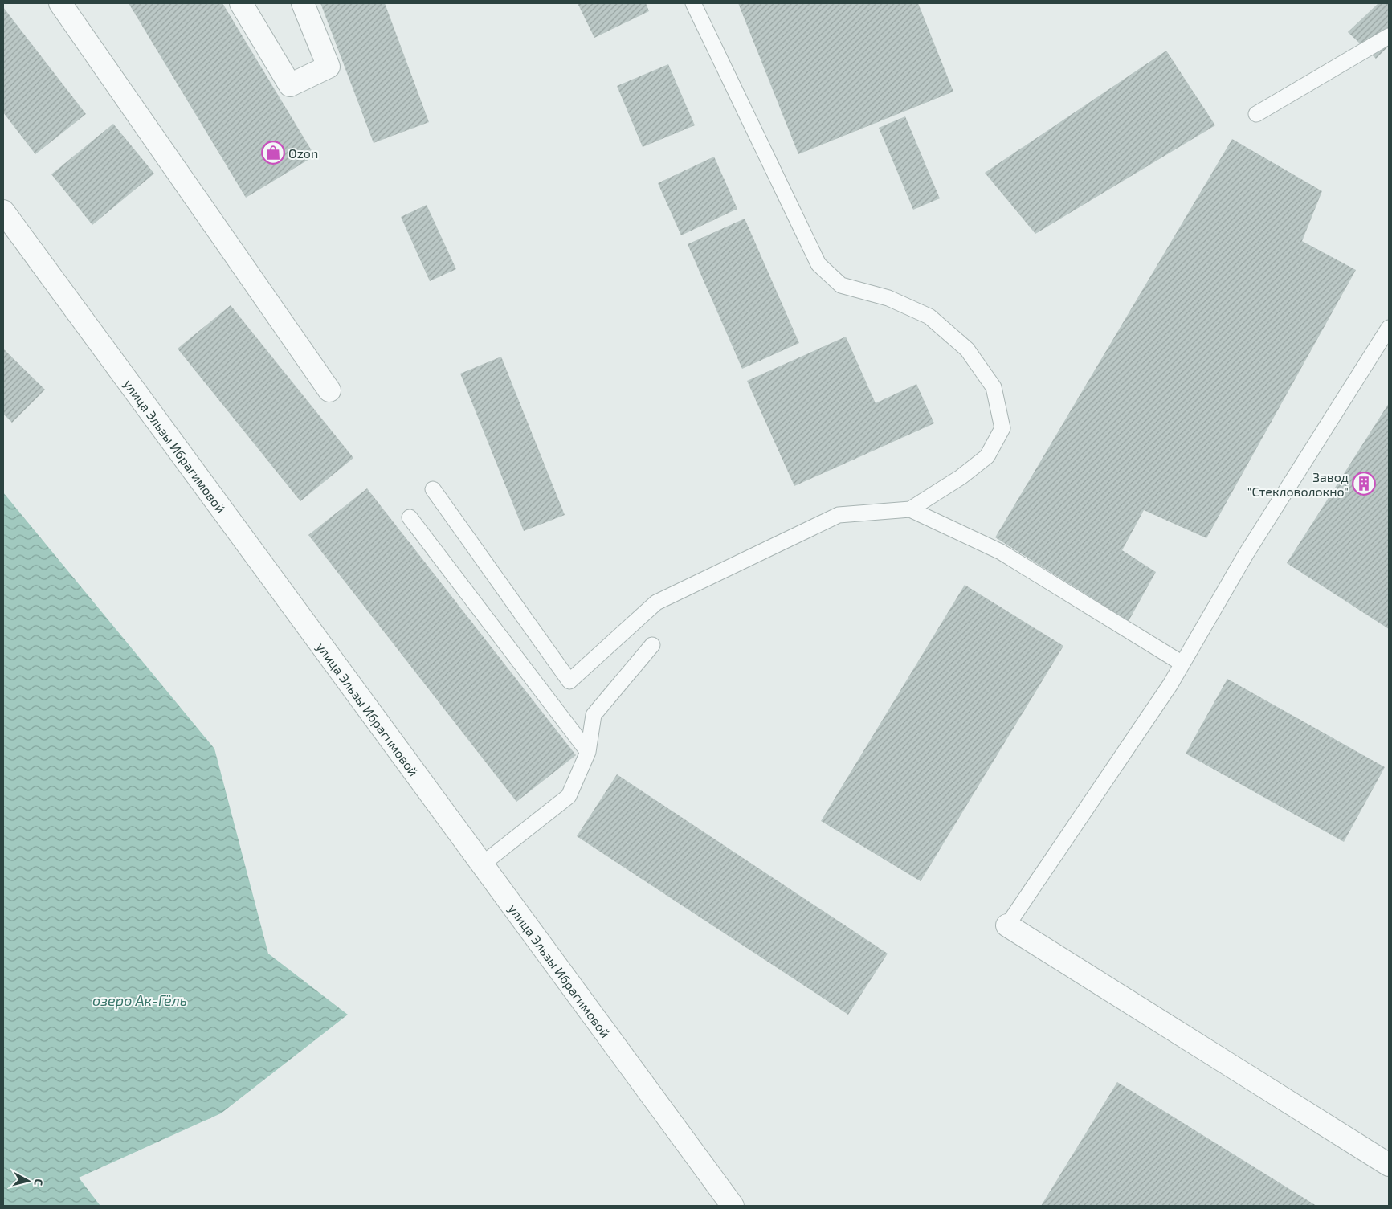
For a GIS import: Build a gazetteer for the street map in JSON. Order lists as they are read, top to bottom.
{
  "streets": {
    "street": ["улица Эльзы Ибрагимовой"]
  },
  "water": ["озеро Ак-Гёль"],
  "places": {
    "shop": ["Ozon"],
    "building": ["Завод \"Стекловолокно\""]
  },
  "north": "right"
}
